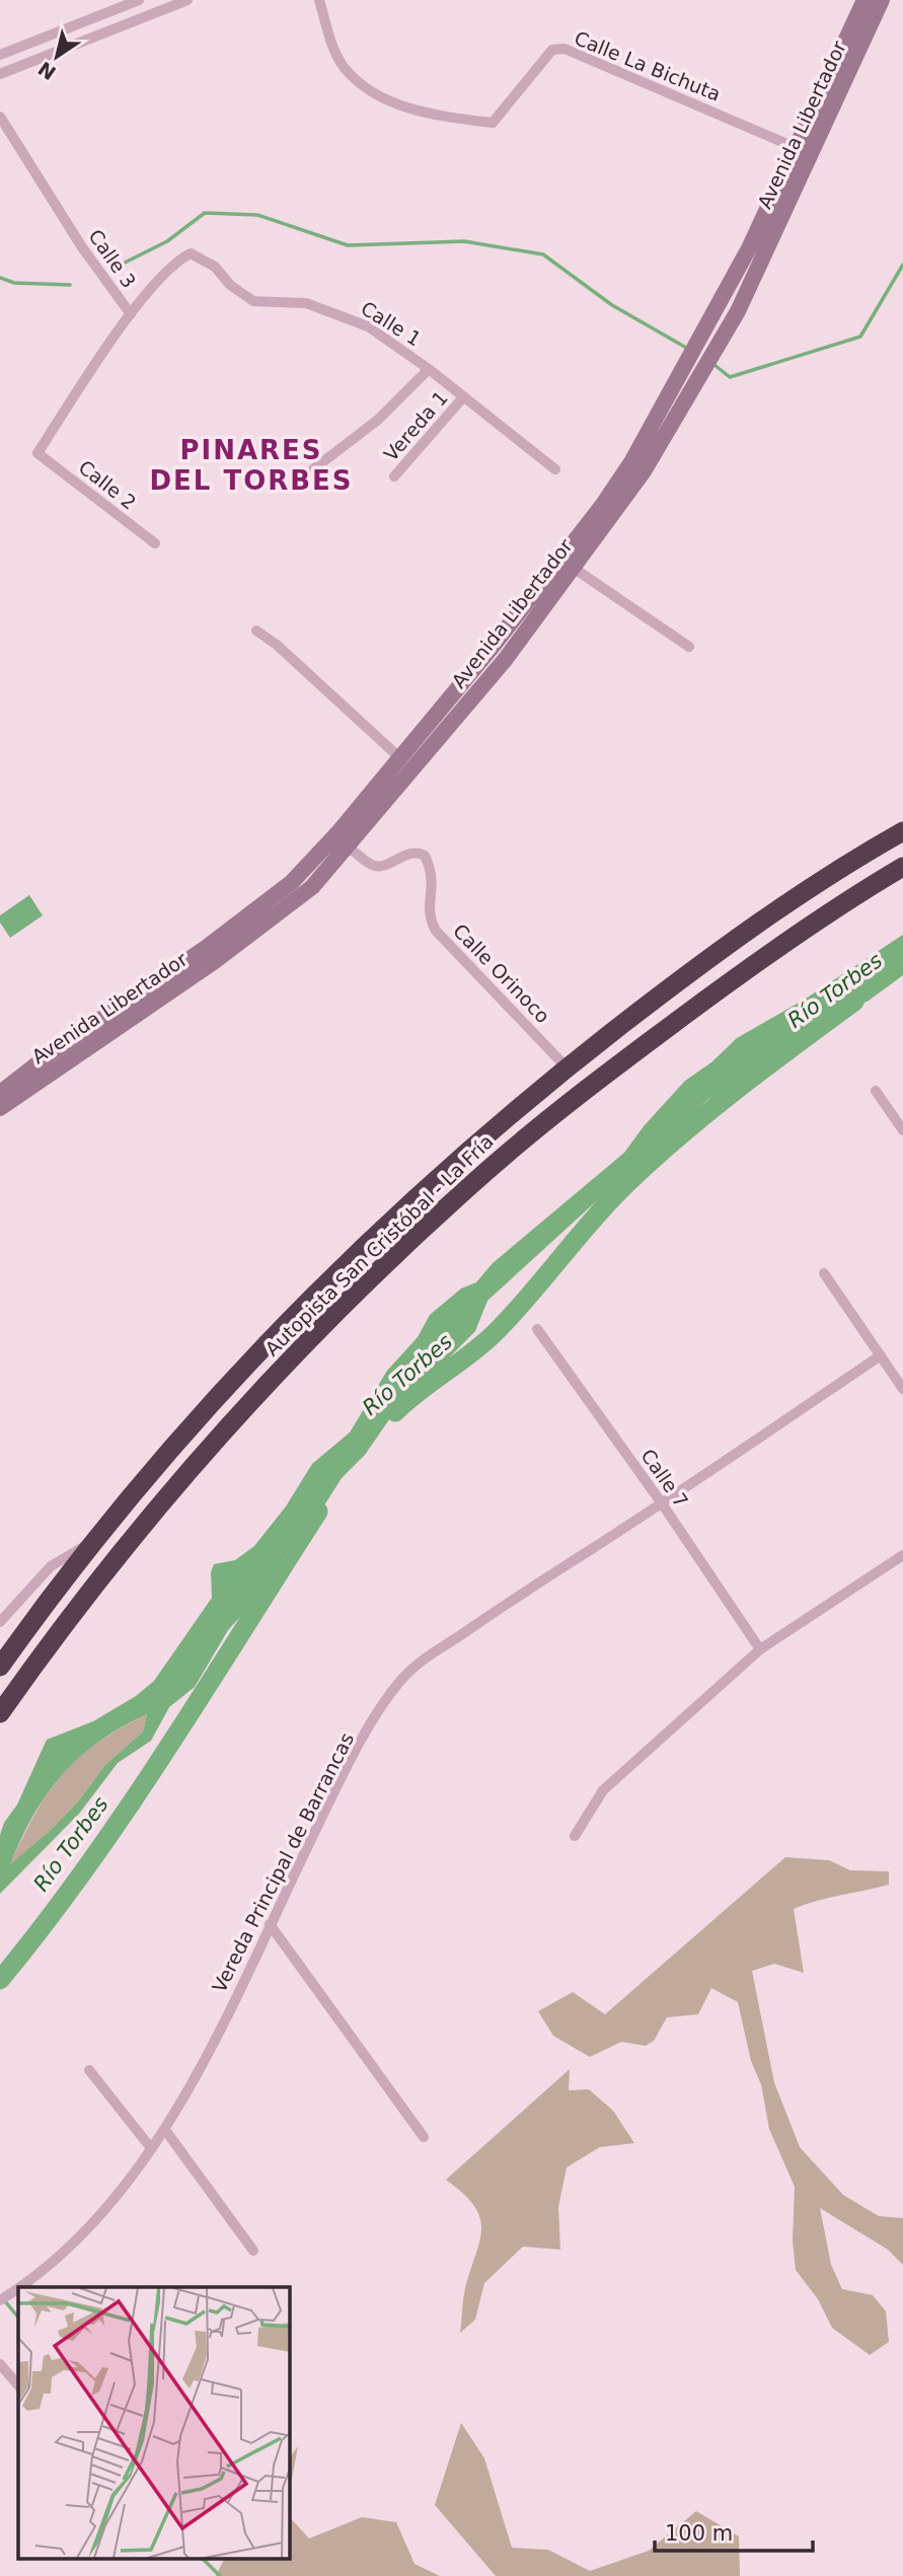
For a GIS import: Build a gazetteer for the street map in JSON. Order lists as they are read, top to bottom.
{
  "streets": {
    "highway": ["Autopista San Cristóbal - La Fría"],
    "main road": ["Avenida Libertador"],
    "street": [
      "Calle La Bichuta",
      "Calle 3",
      "Calle 1",
      "Vereda 1",
      "Calle 2",
      "Calle Orinoco",
      "Calle 7",
      "Vereda Principal de Barrancas"
    ]
  },
  "crossings": [
    ["Calle La Bichuta", "Avenida Libertador"],
    ["Avenida Libertador", "Calle Orinoco"],
    ["Calle 3", "Calle 1"],
    ["Calle 3", "Calle 2"],
    ["Calle 1", "Vereda 1"],
    ["Calle Orinoco", "Autopista San Cristóbal - La Fría"],
    ["Calle 7", "Vereda Principal de Barrancas"]
  ],
  "districts": ["PINARES DEL TORBES"],
  "water": ["Río Torbes"],
  "scale_bar": "100 m",
  "north": "bottom left"
}
